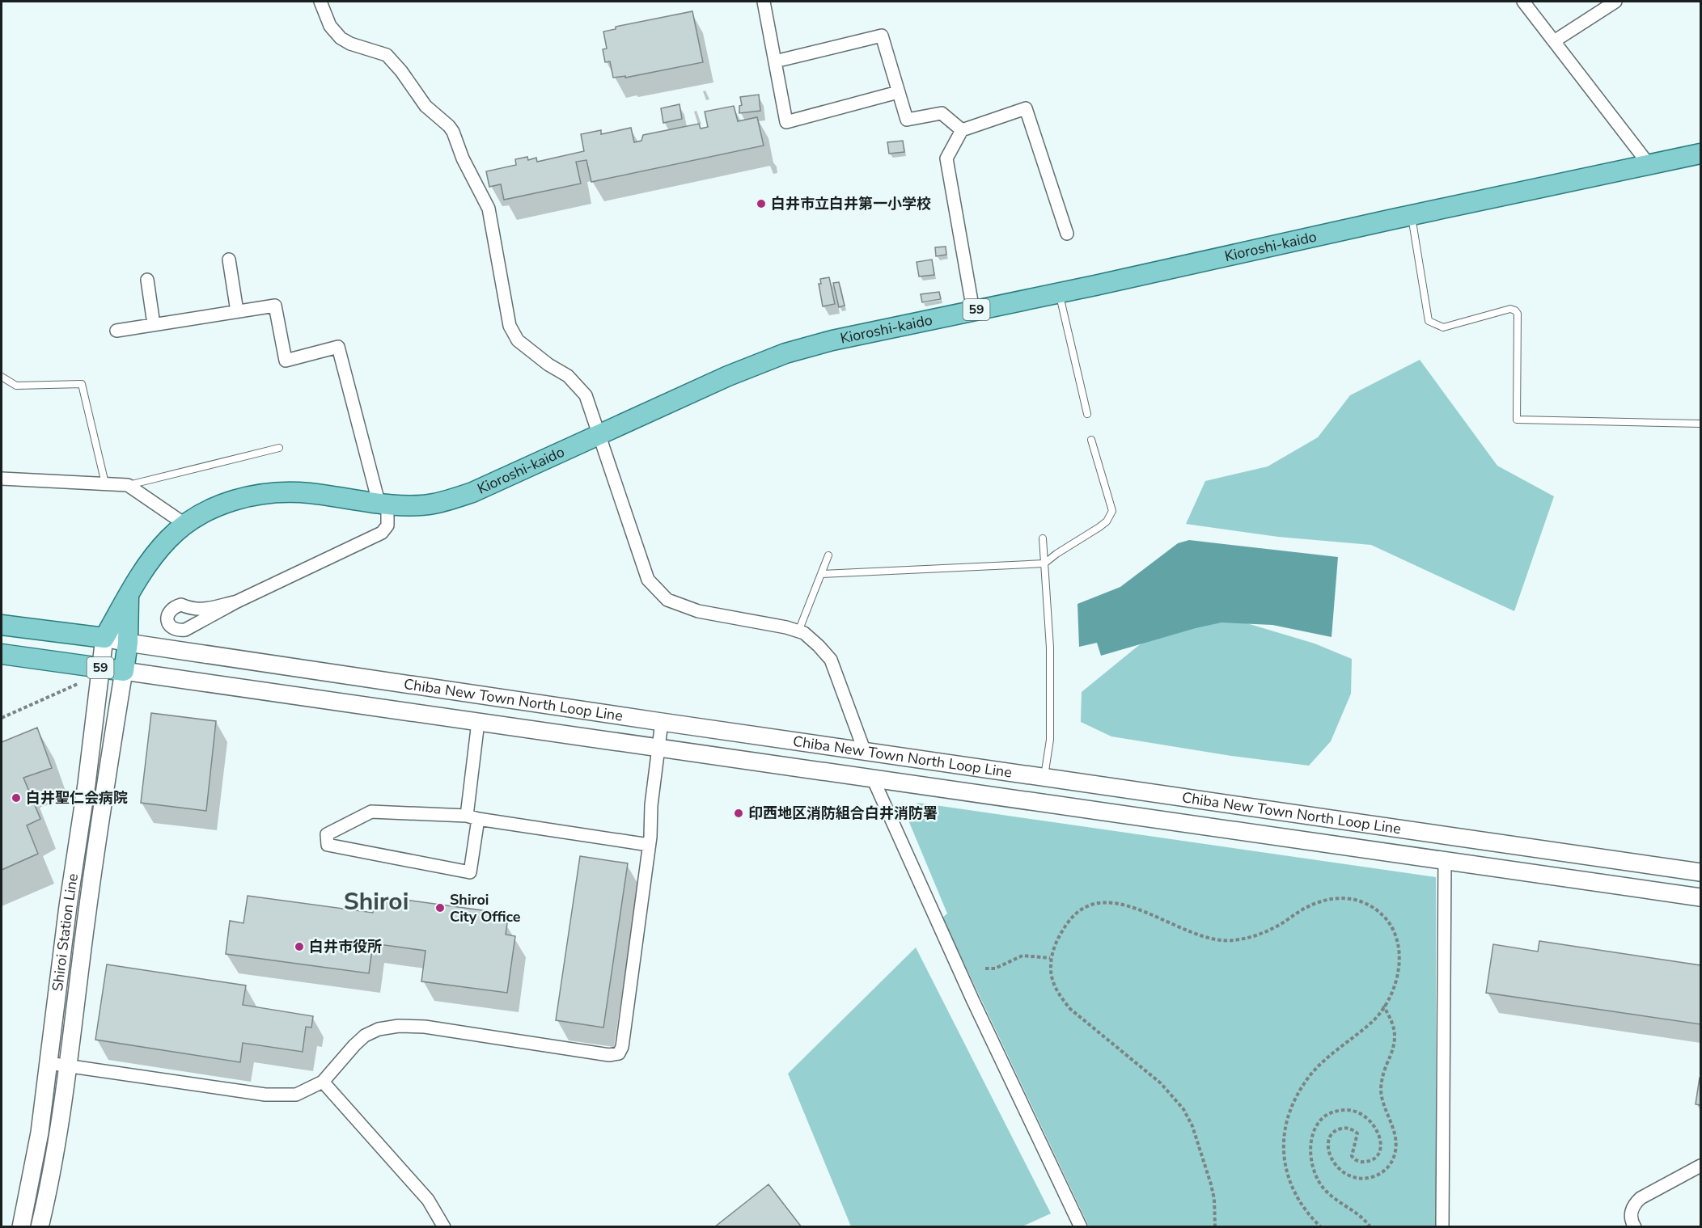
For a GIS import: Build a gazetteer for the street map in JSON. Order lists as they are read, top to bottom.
{
  "streets": {
    "main road": [
      "Kioroshi-kaido",
      "59",
      "Chiba New Town North Loop Line",
      "Shiroi Station Line"
    ]
  },
  "crossings": [
    ["Kioroshi-kaido", "59"],
    ["Kioroshi-kaido", "Chiba New Town North Loop Line"],
    ["Kioroshi-kaido", "Shiroi Station Line"],
    ["59", "Chiba New Town North Loop Line"],
    ["59", "Shiroi Station Line"],
    ["Chiba New Town North Loop Line", "Shiroi Station Line"]
  ],
  "districts": ["Shiroi"],
  "places": [
    "白井市立白井第一小学校",
    "白井聖仁会病院",
    "印西地区消防組合白井消防署",
    "Shiroi City Office",
    "白井市役所"
  ]
}
